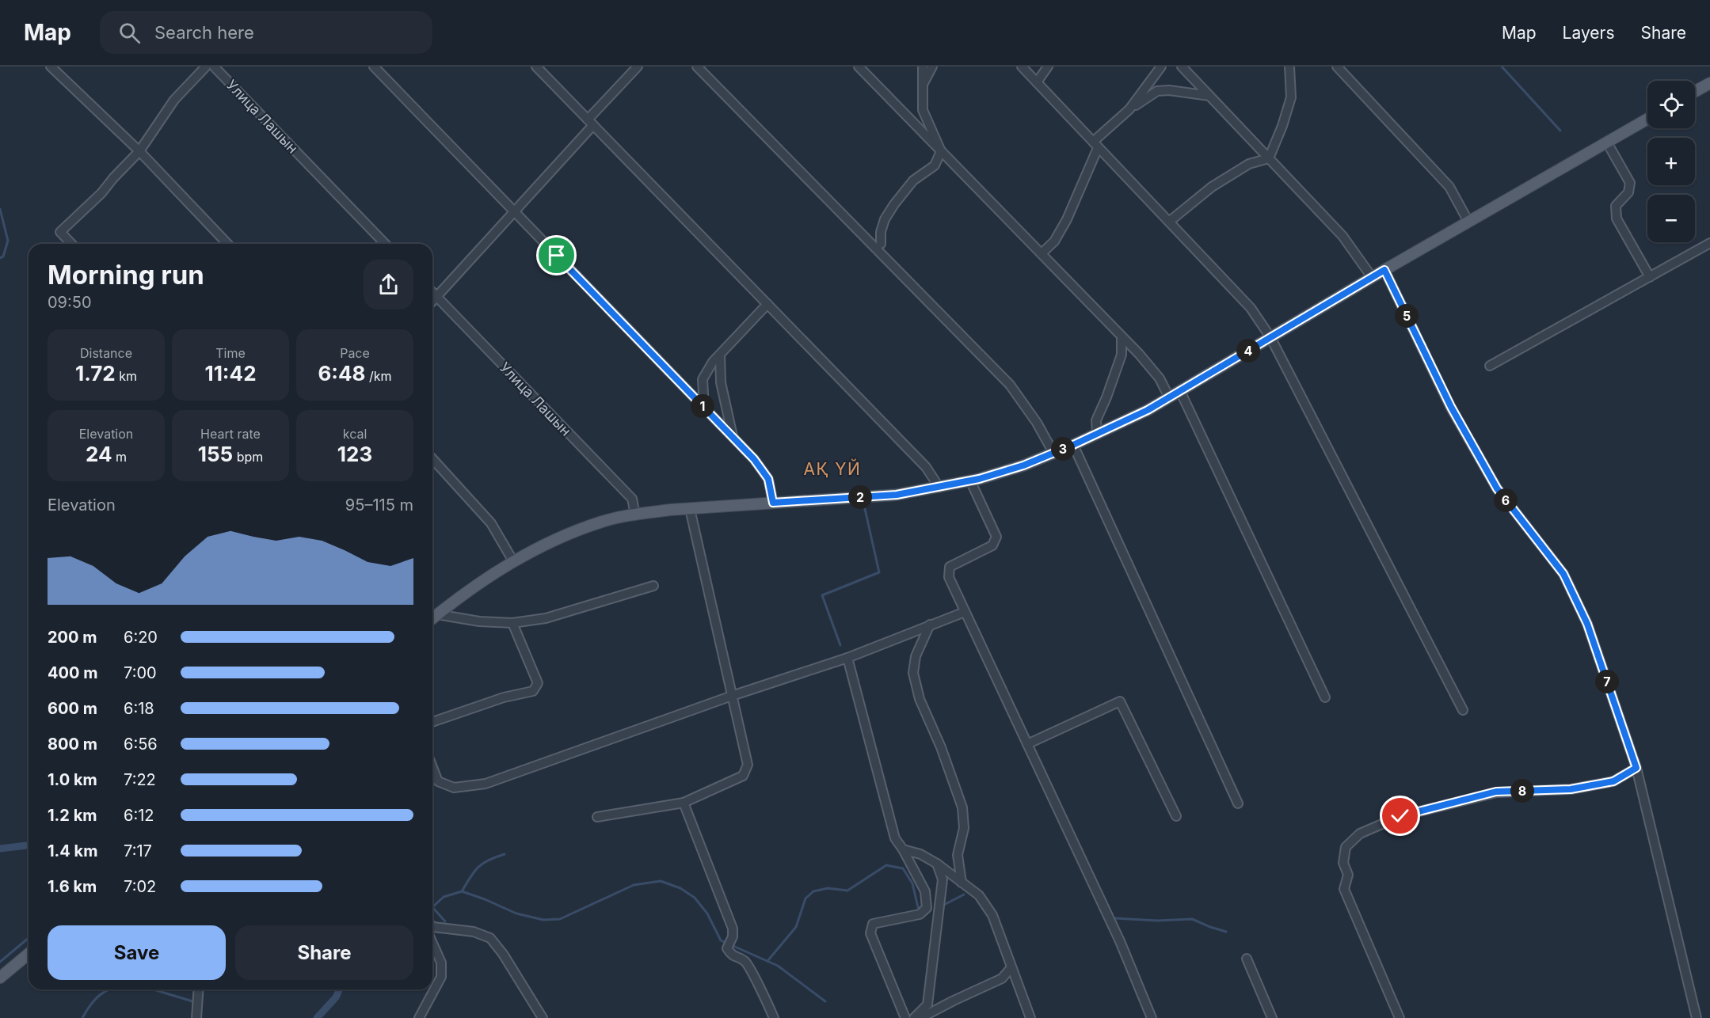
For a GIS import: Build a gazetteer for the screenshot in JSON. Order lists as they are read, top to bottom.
{
  "streets": {
    "street": ["Улица Лашын"]
  },
  "districts": ["АҚ ҮЙ"],
  "page": {
    "header": "Map",
    "search": "Search here",
    "nav": ["Map", "Layers", "Share"],
    "map_buttons": ["+", "−"],
    "heading": ["Morning run", "09:50"],
    "pins": [
      "5",
      "4",
      "1",
      "3",
      "2",
      "6",
      "7",
      "8"
    ],
    "stats": [
      ["Distance", "1.72 km"],
      ["Time", "11:42"],
      ["Pace", "6:48 /km"],
      ["Elevation", "24 m"],
      ["Heart rate", "155 bpm"],
      ["kcal", "123"]
    ],
    "chart": ["Elevation", "95–115 m"],
    "list": [
      {
        "name": "200 m",
        "note": "6:20"
      },
      {
        "name": "400 m",
        "note": "7:00"
      },
      {
        "name": "600 m",
        "note": "6:18"
      },
      {
        "name": "800 m",
        "note": "6:56"
      },
      {
        "name": "1.0 km",
        "note": "7:22"
      },
      {
        "name": "1.2 km",
        "note": "6:12"
      },
      {
        "name": "1.4 km",
        "note": "7:17"
      },
      {
        "name": "1.6 km",
        "note": "7:02"
      }
    ],
    "buttons": ["Save", "Share"]
  }
}
